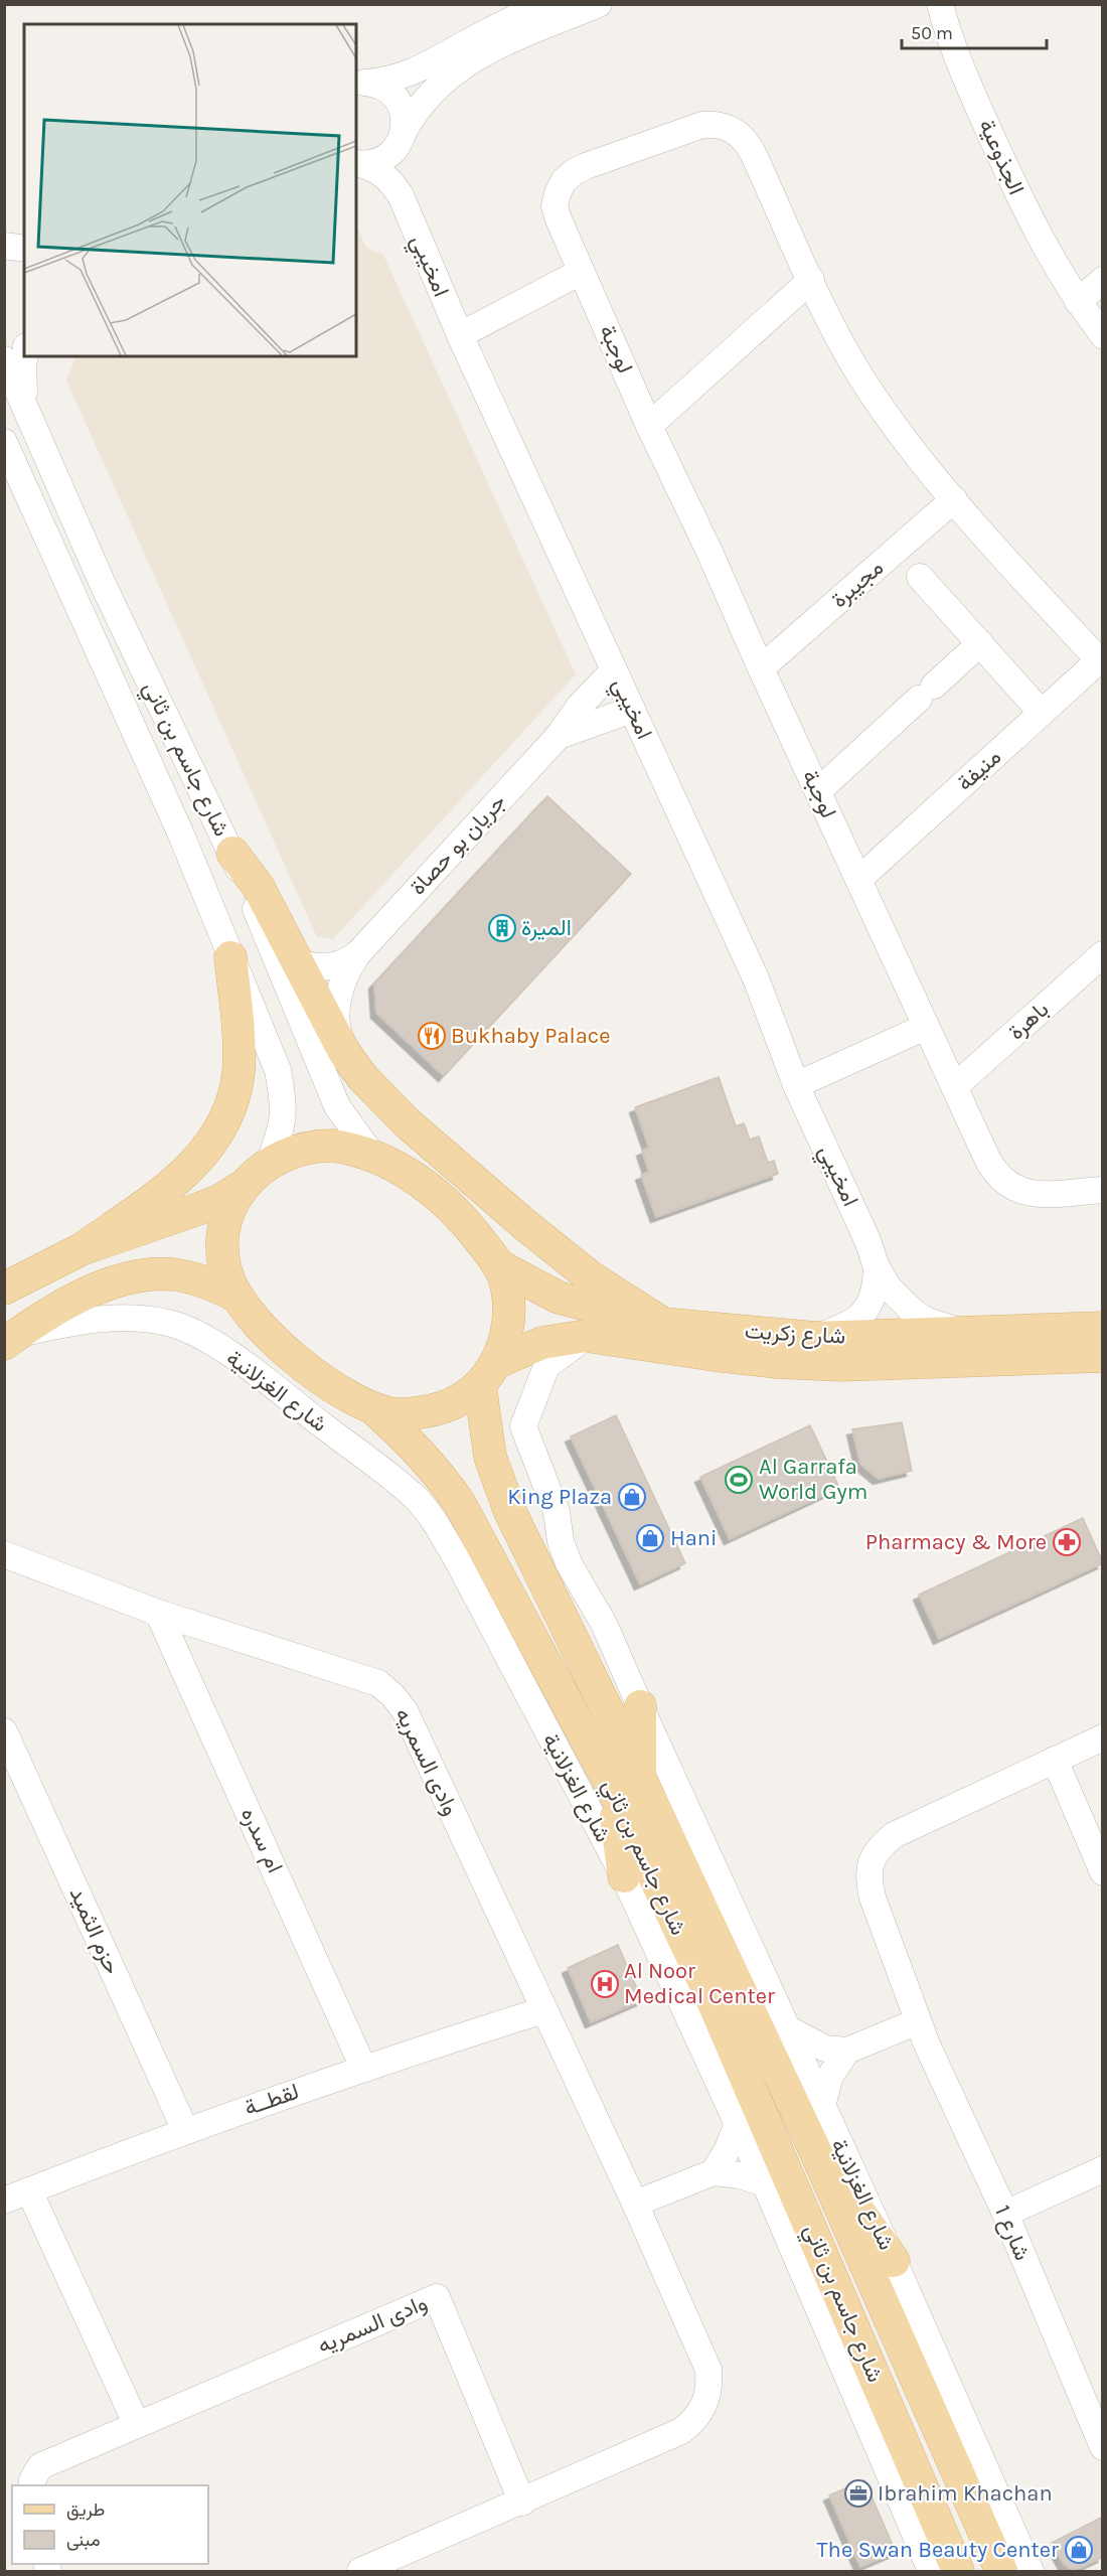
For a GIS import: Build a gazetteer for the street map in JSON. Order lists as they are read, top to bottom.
{
  "streets": {
    "main road": ["شارع جاسم بن ثاني", "شارع زكريت"],
    "street": [
      "الجذوعية",
      "امخيبي",
      "لوجبة",
      "مجيبرة",
      "منيفة",
      "جريان بو حصاة",
      "باهرة",
      "شارع الغزلانية",
      "وادى السمريه",
      "ام سدره",
      "حزم الثميد",
      "لقطــة",
      "شارع 1"
    ]
  },
  "crossings": [
    ["امخيبي", "جريان بو حصاة"],
    ["امخيبي", "شارع زكريت"],
    ["لوجبة", "مجيبرة"],
    ["لوجبة", "منيفة"],
    ["لوجبة", "باهرة"],
    ["شارع جاسم بن ثاني", "شارع زكريت"],
    ["شارع زكريت", "شارع الغزلانية"],
    ["وادى السمريه", "ام سدره"],
    ["وادى السمريه", "لقطــة"],
    ["ام سدره", "لقطــة"],
    ["حزم الثميد", "لقطــة"]
  ],
  "places": {
    "building": ["الميرة"],
    "restaurant": ["Bukhaby Palace"],
    "sports": ["Al Garrafa World Gym"],
    "shop": ["King Plaza", "Hani", "The Swan Beauty Center"],
    "pharmacy": ["Pharmacy & More"],
    "hospital": ["Al Noor Medical Center"],
    "office": ["Ibrahim Khachan"]
  },
  "legend": ["طريق", "مبنى"],
  "scale_bar": "50 m"
}
